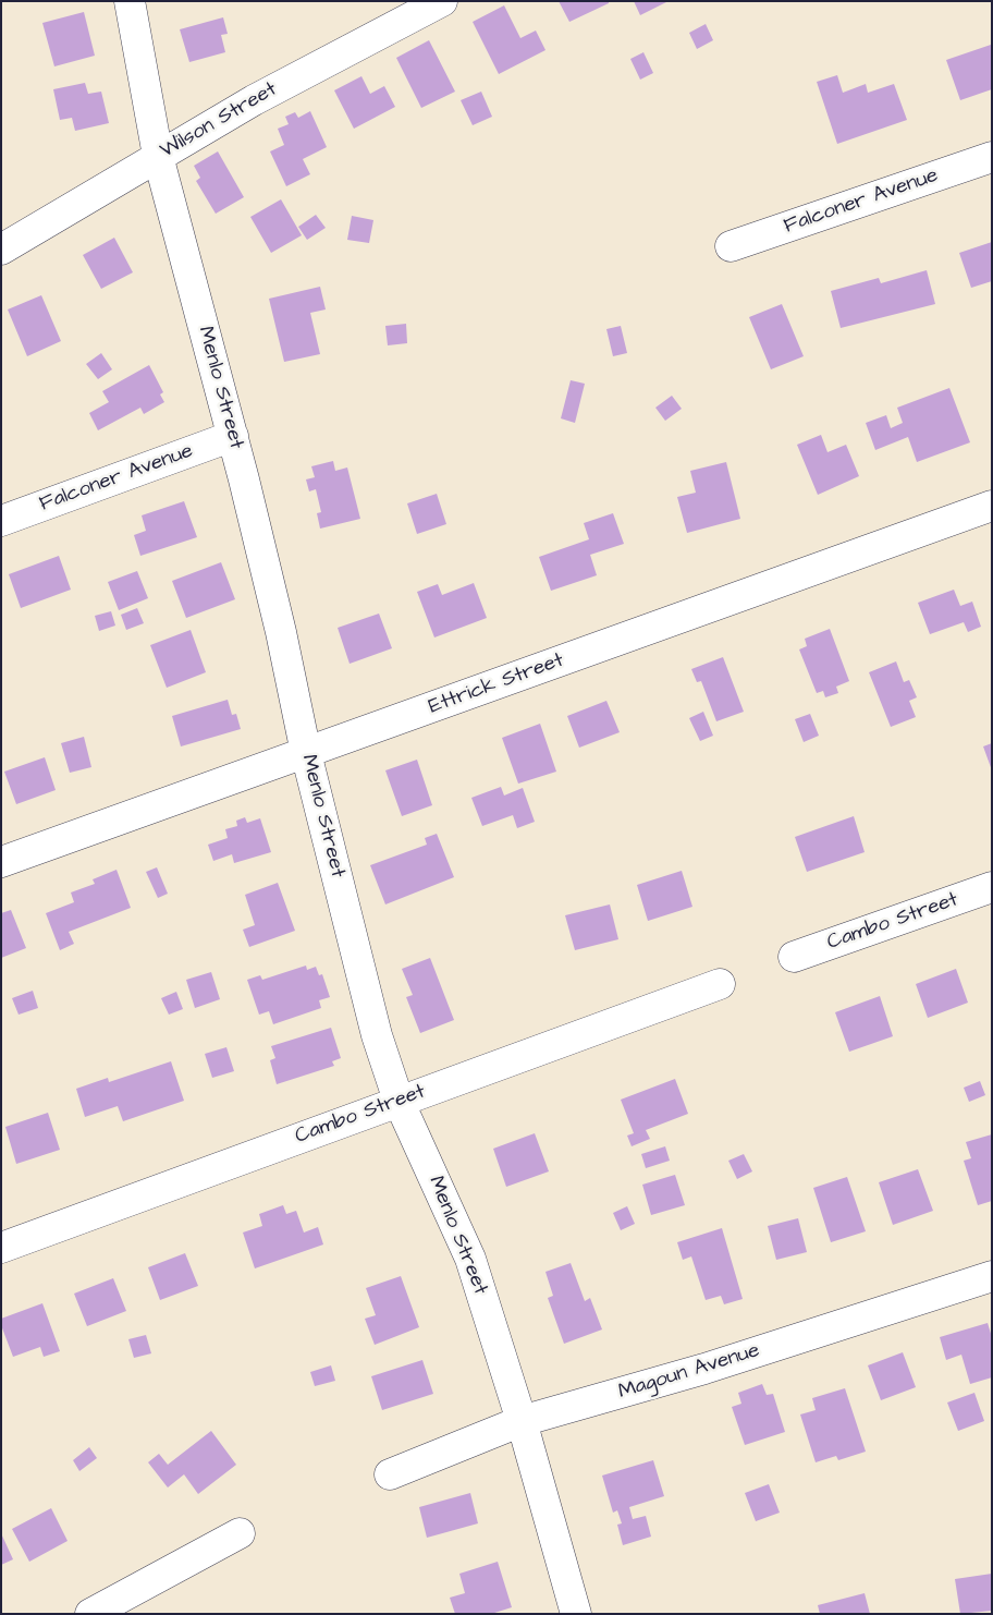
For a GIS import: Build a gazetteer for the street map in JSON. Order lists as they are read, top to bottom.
{
  "streets": {
    "street": [
      "Wilson Street",
      "Falconer Avenue",
      "Menlo Street",
      "Ettrick Street",
      "Cambo Street",
      "Magoun Avenue"
    ]
  },
  "crossings": [
    ["Wilson Street", "Menlo Street"],
    ["Falconer Avenue", "Menlo Street"],
    ["Menlo Street", "Ettrick Street"],
    ["Menlo Street", "Cambo Street"],
    ["Menlo Street", "Magoun Avenue"]
  ]
}
